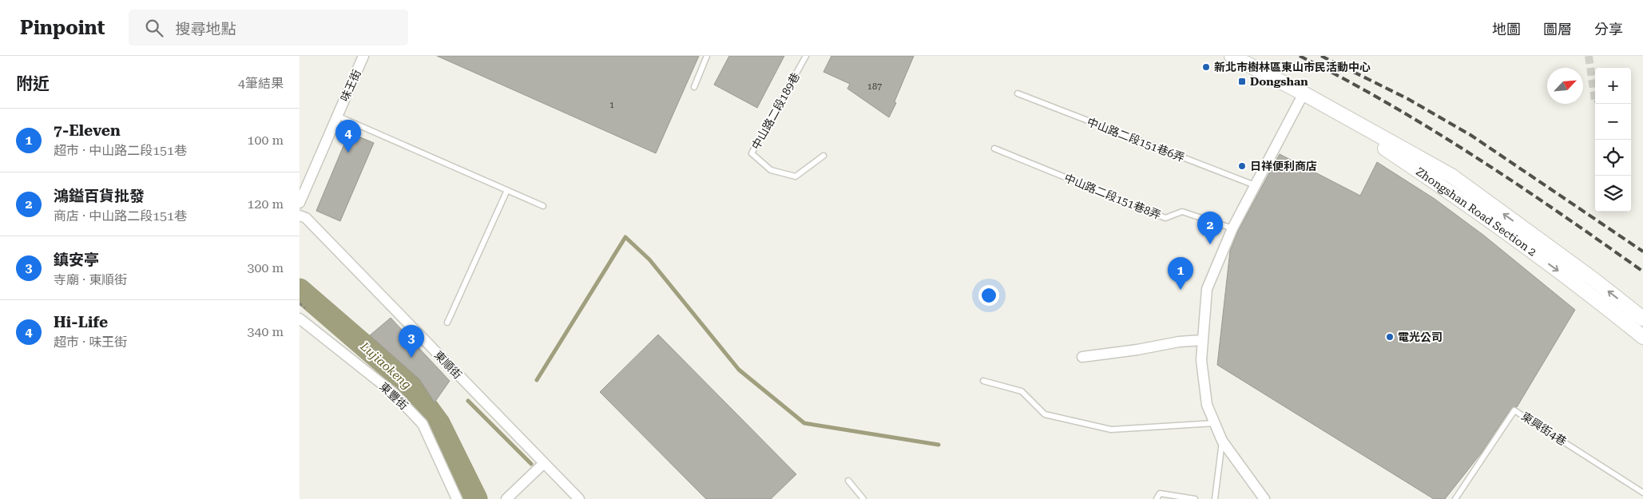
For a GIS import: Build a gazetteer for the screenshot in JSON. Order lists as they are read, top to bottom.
{
  "streets": {
    "main road": ["Zhongshan Road Section 2"],
    "street": ["味王街", "東順街", "東豐街"],
    "lane": [
      "中山路二段189巷",
      "中山路二段151巷6弄",
      "中山路二段151巷8弄",
      "東興街4巷"
    ]
  },
  "water": ["Lujiaokeng"],
  "places": {
    "other": ["新北市樹林區東山市民活動中心", "日祥便利商店", "電光公司"],
    "transit": ["Dongshan"]
  },
  "house_numbers": ["187", "1"],
  "north": "top right",
  "page": {
    "header": "Pinpoint",
    "search": "搜尋地點",
    "nav": ["地圖", "圖層", "分享"],
    "heading": ["附近", "4筆結果"],
    "map_buttons": ["+", "−"],
    "list": [
      {
        "mark": "1",
        "name": "7-Eleven",
        "note": "超市 · 中山路二段151巷",
        "value": "100 m"
      },
      {
        "mark": "2",
        "name": "鴻鎰百貨批發",
        "note": "商店 · 中山路二段151巷",
        "value": "120 m"
      },
      {
        "mark": "3",
        "name": "鎮安亭",
        "note": "寺廟 · 東順街",
        "value": "300 m"
      },
      {
        "mark": "4",
        "name": "Hi-Life",
        "note": "超市 · 味王街",
        "value": "340 m"
      }
    ],
    "pins": [
      "4",
      "2",
      "1",
      "3"
    ]
  }
}
